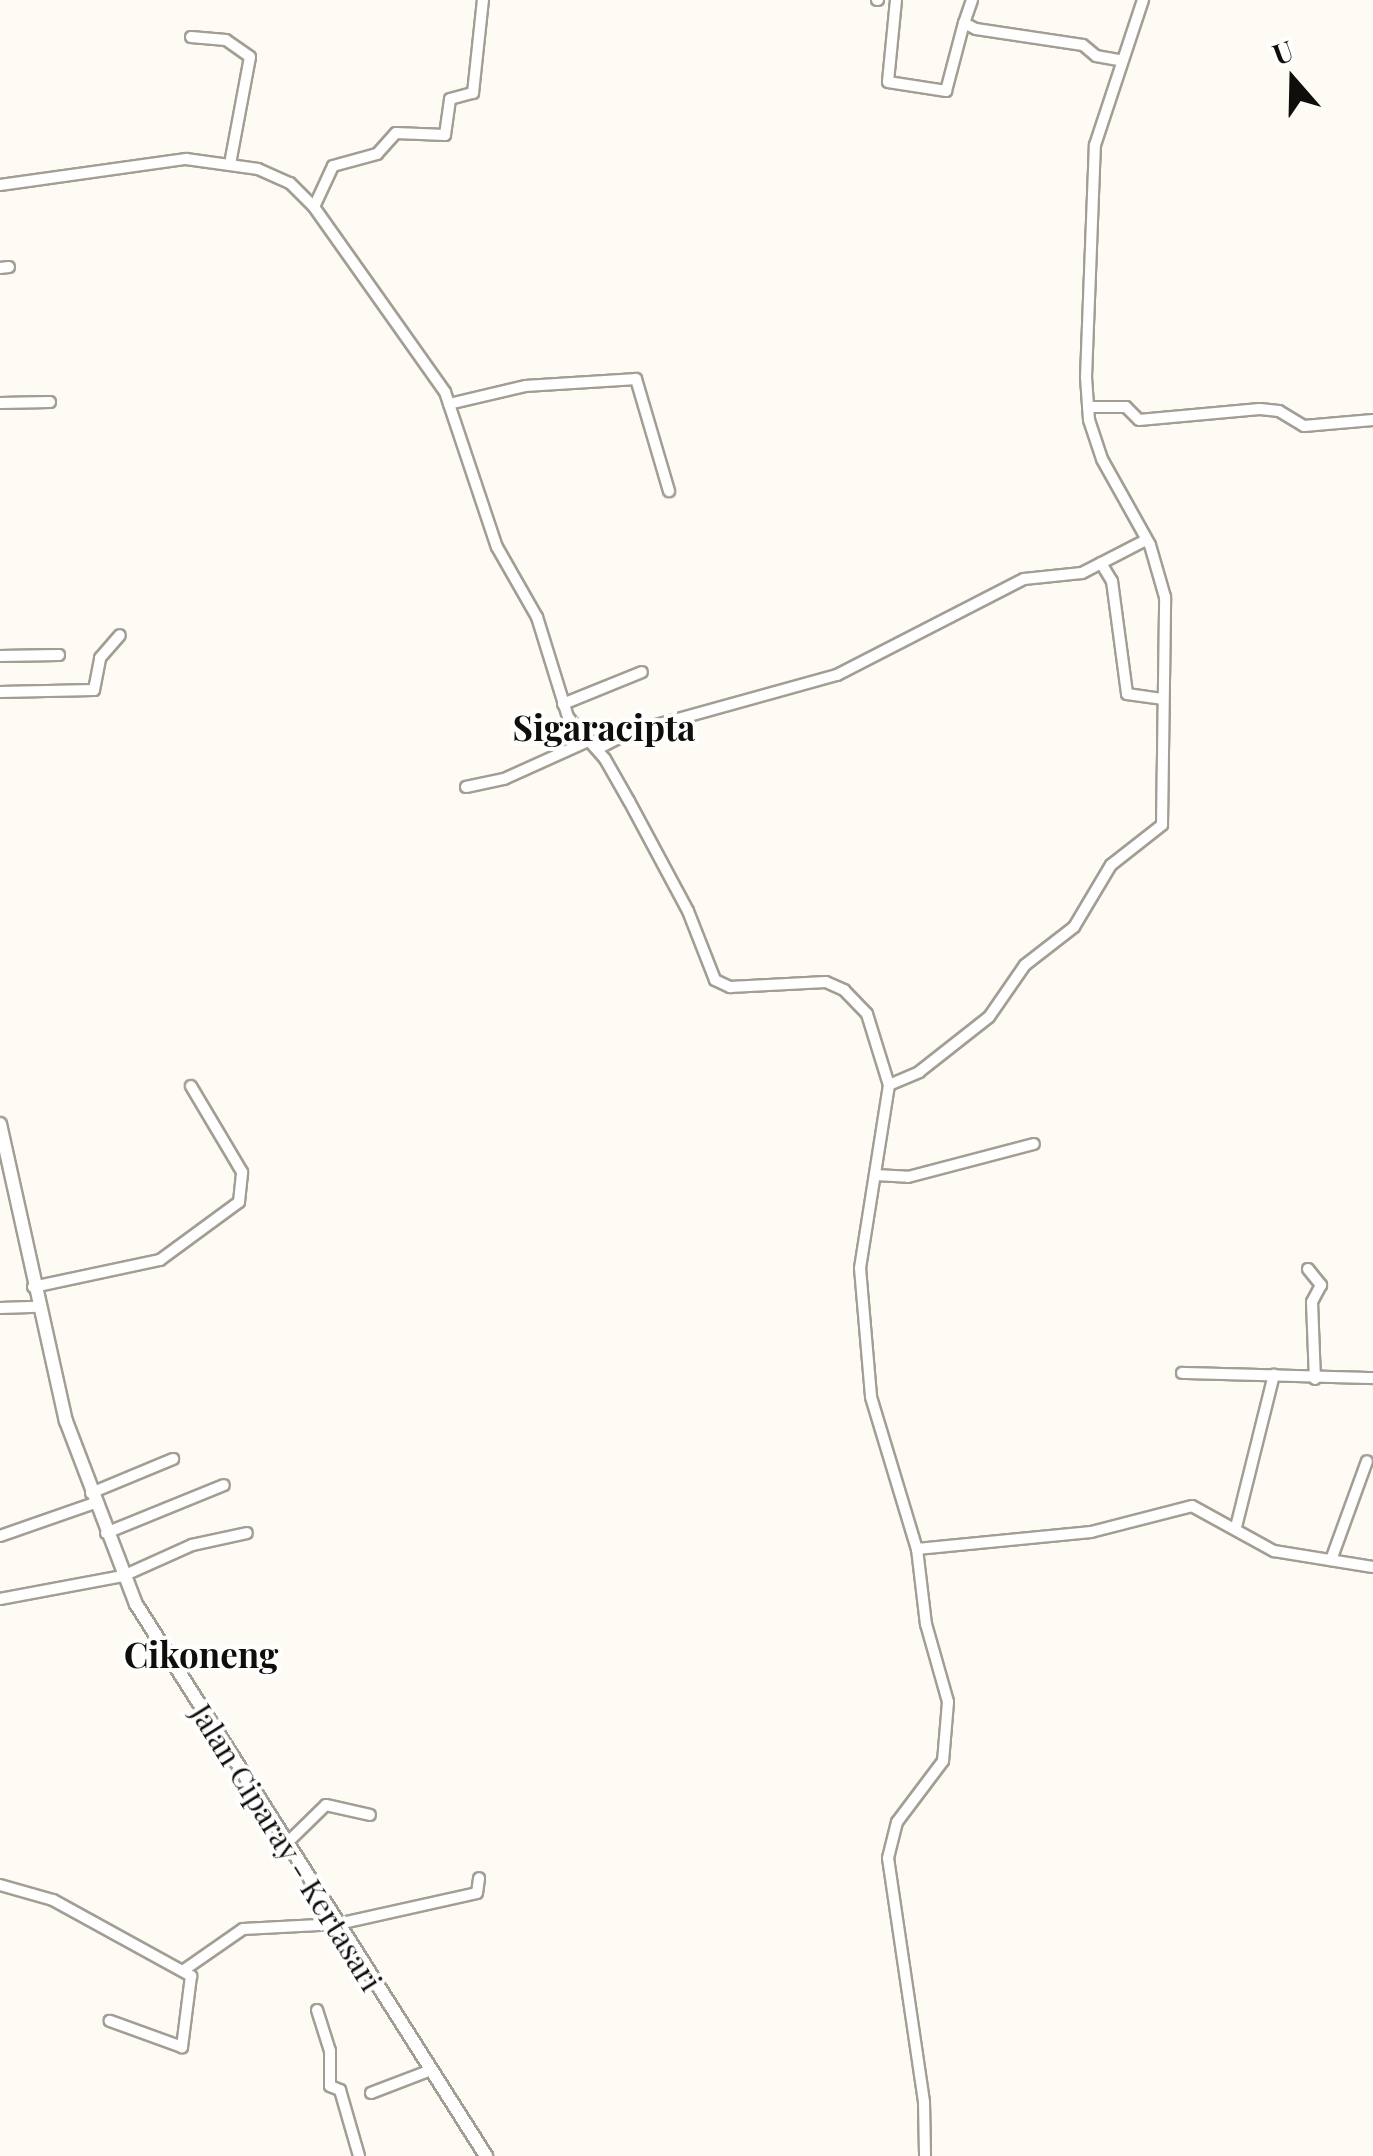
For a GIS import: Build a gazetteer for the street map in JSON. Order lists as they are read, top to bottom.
{
  "streets": {
    "main road": ["Jalan Ciparay - Kertasari"]
  },
  "districts": ["Sigaracipta", "Cikoneng"],
  "north": "top"
}
